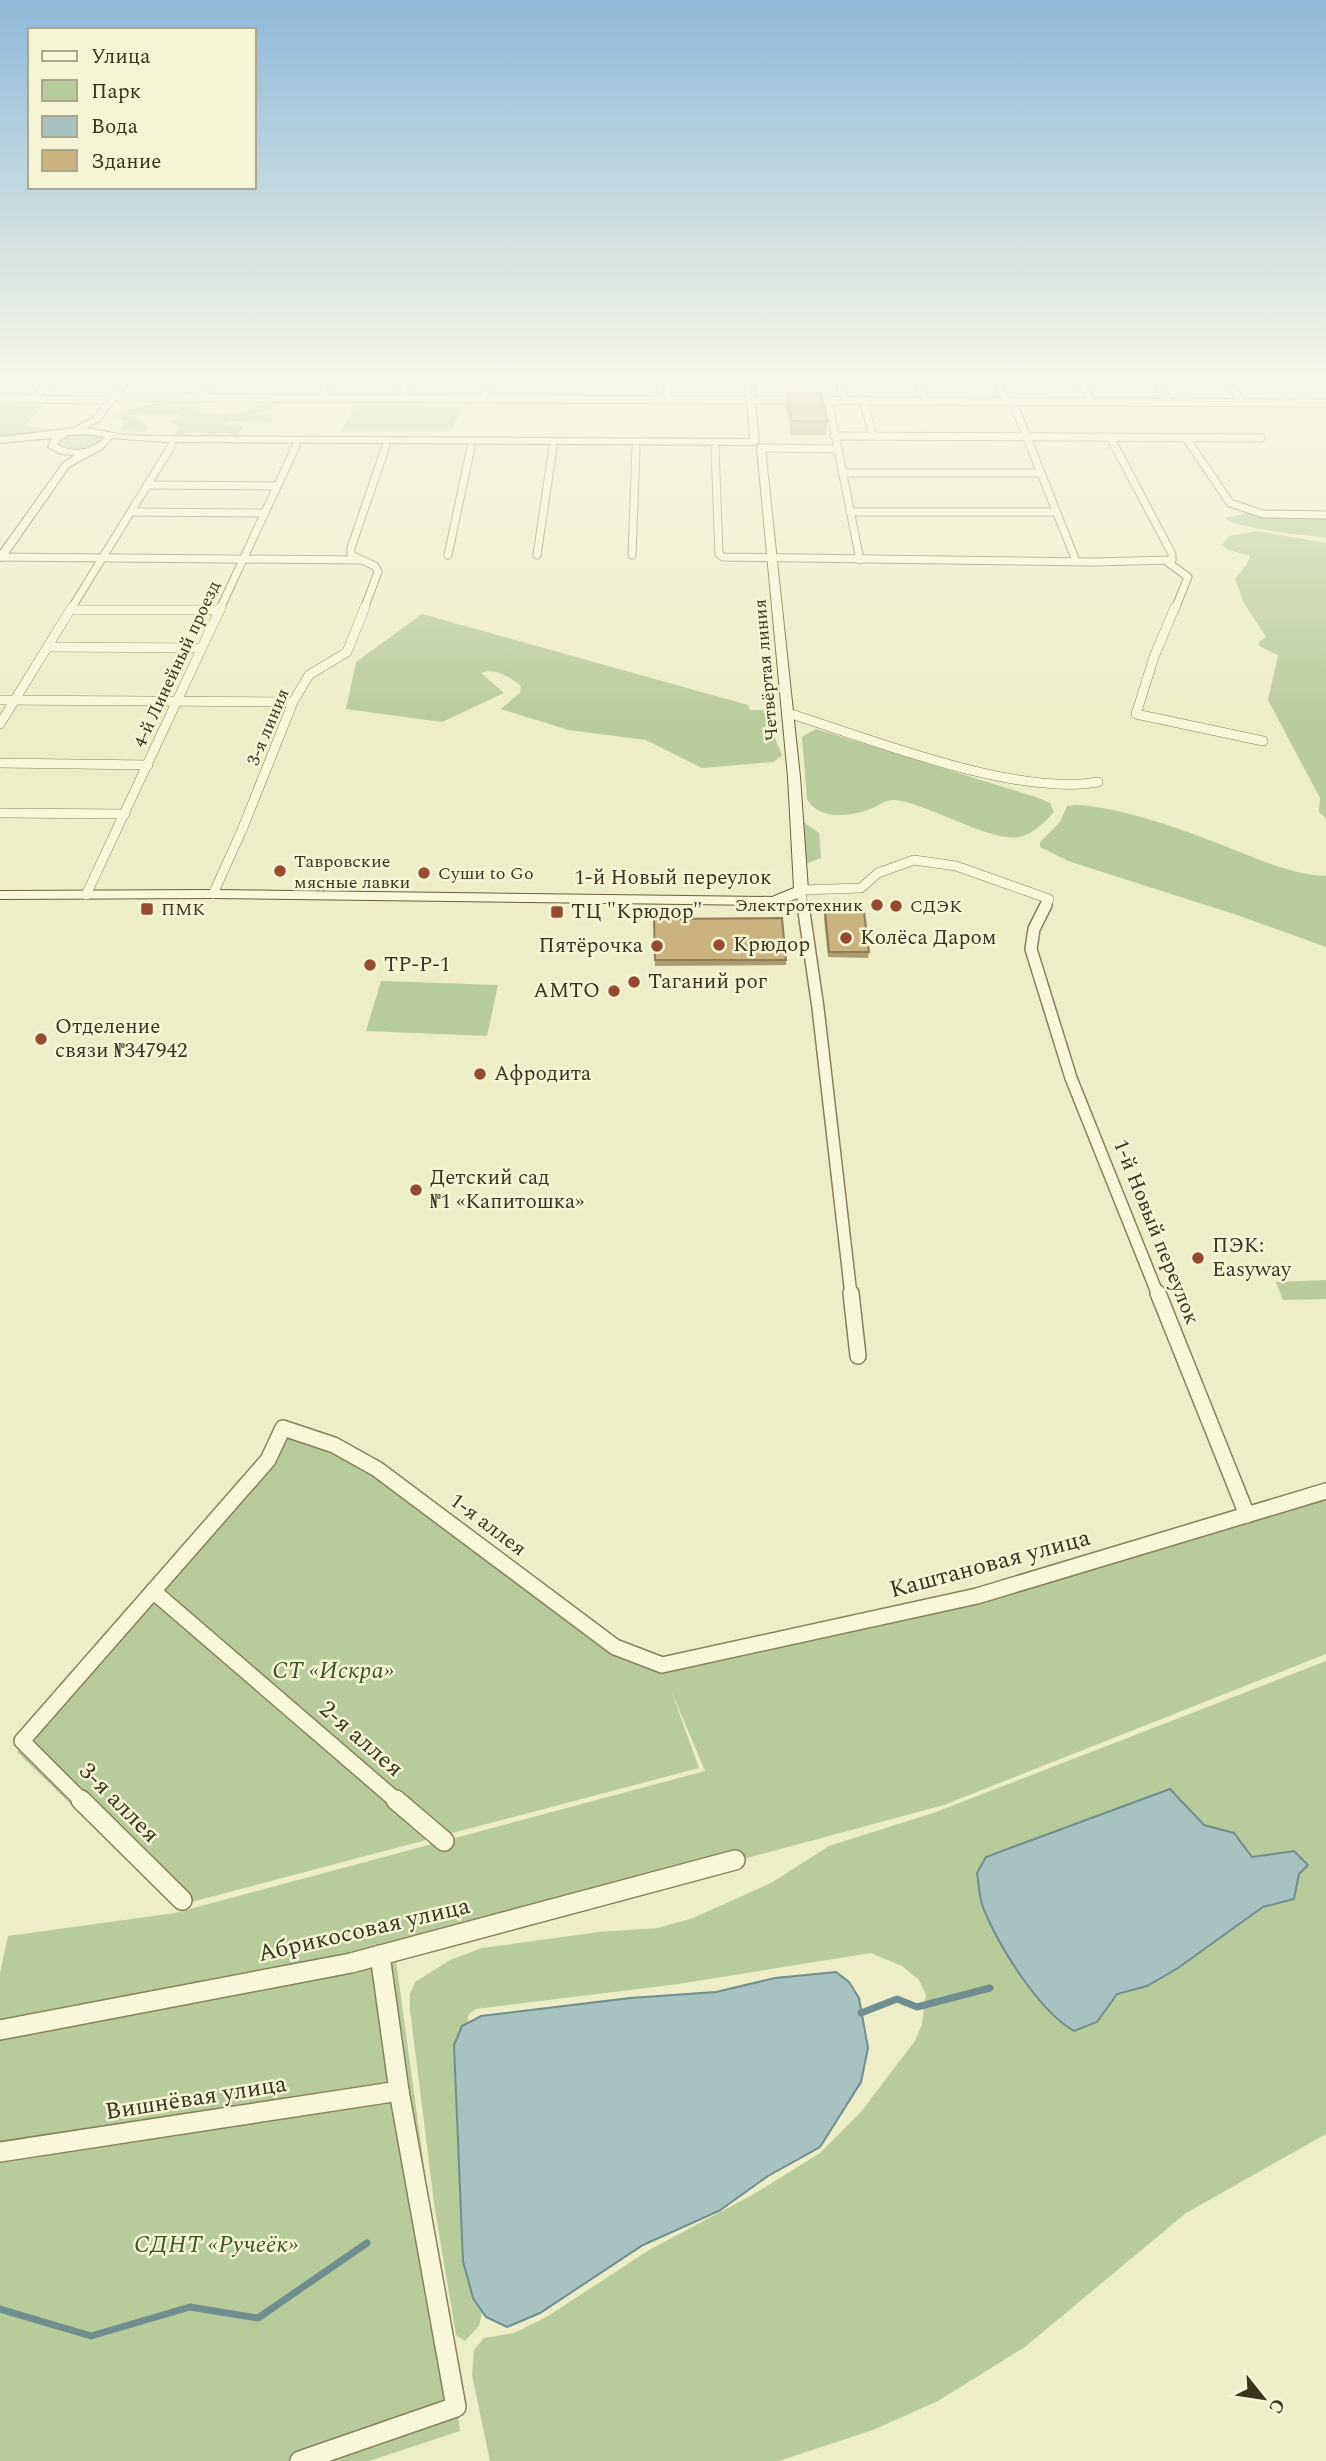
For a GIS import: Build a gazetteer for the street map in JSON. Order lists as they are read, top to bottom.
{
  "streets": {
    "street": [
      "4-й Линейный проезд",
      "Четвёртая линия",
      "3-я линия",
      "1-й Новый переулок",
      "1-я аллея",
      "Каштановая улица",
      "2-я аллея",
      "3-я аллея",
      "Абрикосовая улица",
      "Вишнёвая улица"
    ]
  },
  "crossings": [
    ["4-й Линейный проезд", "1-й Новый переулок"],
    ["Четвёртая линия", "1-й Новый переулок"],
    ["3-я линия", "1-й Новый переулок"],
    ["1-й Новый переулок", "Каштановая улица"],
    ["1-я аллея", "Каштановая улица"],
    ["1-я аллея", "2-я аллея"],
    ["1-я аллея", "3-я аллея"],
    ["2-я аллея", "3-я аллея"]
  ],
  "parks": ["СТ «Искра»", "СДНТ «Ручеёк»"],
  "places": {
    "other": [
      "Тавровские мясные лавки",
      "Суши to Go",
      "Электротехник",
      "СДЭК",
      "Колёса Даром",
      "Крюдор",
      "Пятёрочка",
      "ТР-Р-1",
      "Таганий рог",
      "АМТО",
      "Отделение связи №347942",
      "Афродита",
      "Детский сад №1 «Капитошка»",
      "ПЭК: Easyway"
    ],
    "transit": ["ПМК", "ТЦ \"Крюдор\""]
  },
  "legend": [
    "Улица",
    "Парк",
    "Вода",
    "Здание"
  ],
  "north": "bottom right"
}
